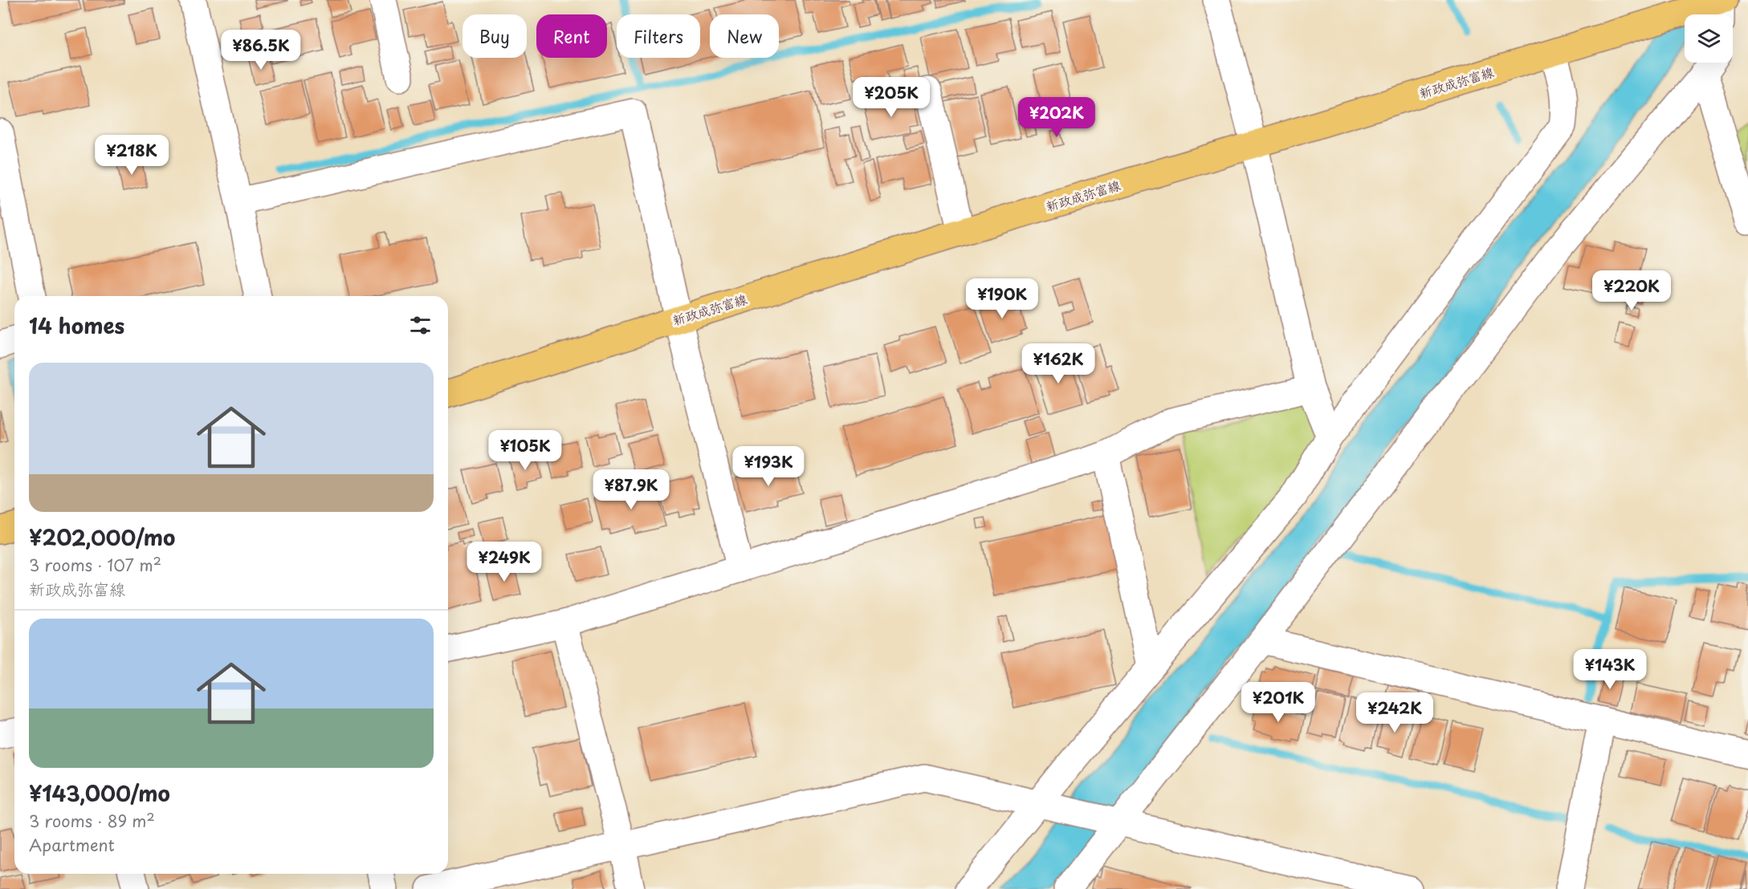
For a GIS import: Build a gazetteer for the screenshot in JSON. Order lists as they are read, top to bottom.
{
  "streets": {
    "main road": ["新政成弥富線"]
  },
  "page": {
    "chip": [
      "Buy",
      "Rent",
      "Filters",
      "New"
    ],
    "price": [
      "¥86.5K",
      "¥205K",
      "¥202K",
      "¥218K",
      "¥220K",
      "¥190K",
      "¥162K",
      "¥105K",
      "¥193K",
      "¥87.9K",
      "¥249K",
      "¥143K",
      "¥201K",
      "¥242K"
    ],
    "heading": "14 homes",
    "list": [
      {
        "name": "¥202,000/mo",
        "note": "3 rooms · 107 m² · 新政成弥富線"
      },
      {
        "name": "¥143,000/mo",
        "note": "3 rooms · 89 m² · Apartment"
      }
    ]
  }
}
